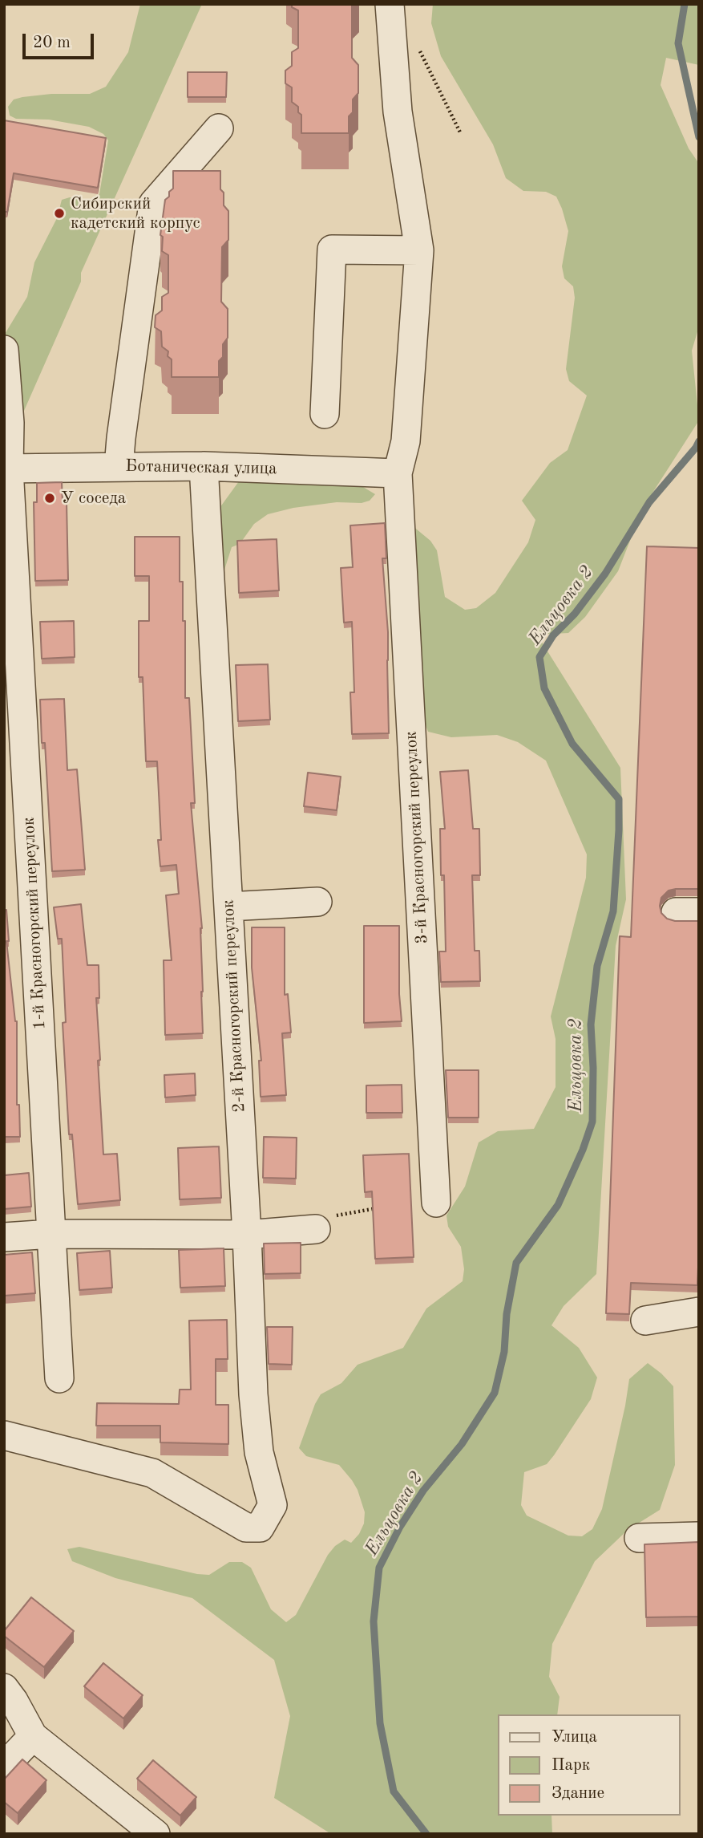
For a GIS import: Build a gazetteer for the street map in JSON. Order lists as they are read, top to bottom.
{
  "streets": {
    "street": [
      "Ботаническая улица",
      "3-й Красногорский переулок",
      "1-й Красногорский переулок",
      "2-й Красногорский переулок"
    ]
  },
  "crossings": [
    ["Ботаническая улица", "3-й Красногорский переулок"],
    ["Ботаническая улица", "1-й Красногорский переулок"],
    ["Ботаническая улица", "2-й Красногорский переулок"]
  ],
  "water": ["Ельцовка 2"],
  "places": ["Сибирский кадетский корпус", "У соседа"],
  "legend": ["Улица", "Парк", "Здание"],
  "scale_bar": "20 m"
}
